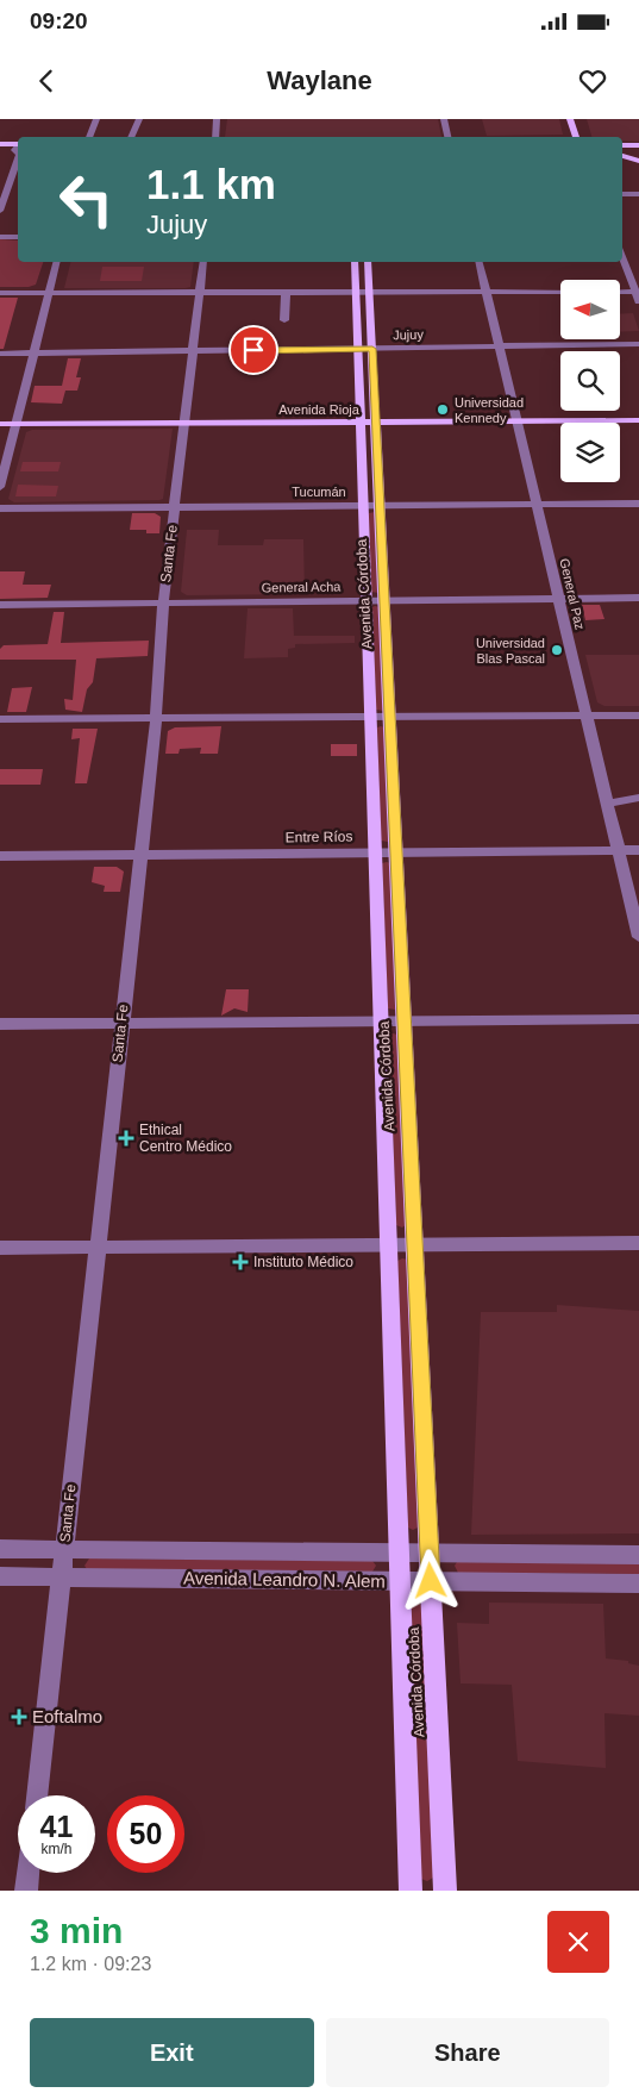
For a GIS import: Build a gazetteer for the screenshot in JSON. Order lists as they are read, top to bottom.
{
  "streets": {
    "main road": ["Avenida Rioja", "Avenida Córdoba"],
    "street": [
      "Jujuy",
      "Tucumán",
      "Santa Fe",
      "General Acha",
      "General Paz",
      "Entre Ríos",
      "Avenida Leandro N. Alem"
    ]
  },
  "crossings": [
    ["Jujuy", "Santa Fe"],
    ["Jujuy", "Avenida Córdoba"],
    ["Jujuy", "General Paz"],
    ["Avenida Rioja", "Santa Fe"],
    ["Avenida Rioja", "Avenida Córdoba"],
    ["Avenida Rioja", "General Paz"],
    ["Tucumán", "Santa Fe"],
    ["Tucumán", "Avenida Córdoba"],
    ["Tucumán", "General Paz"],
    ["Santa Fe", "General Acha"],
    ["Santa Fe", "Entre Ríos"],
    ["Santa Fe", "Avenida Leandro N. Alem"],
    ["General Acha", "Avenida Córdoba"],
    ["General Acha", "General Paz"],
    ["Avenida Córdoba", "Entre Ríos"],
    ["Avenida Córdoba", "Avenida Leandro N. Alem"],
    ["General Paz", "Entre Ríos"]
  ],
  "places": {
    "other": ["Universidad Kennedy", "Universidad Blas Pascal"],
    "health": ["Ethical Centro Médico", "Instituto Médico", "Eoftalmo"]
  },
  "north": "left",
  "page": {
    "status": "09:20",
    "header": "Waylane",
    "turn": ["1.1 km", "Jujuy"],
    "speed": "41 km/h",
    "limit": "50",
    "heading": ["3 min", "1.2 km · 09:23"],
    "buttons": ["Exit", "Share"]
  }
}
